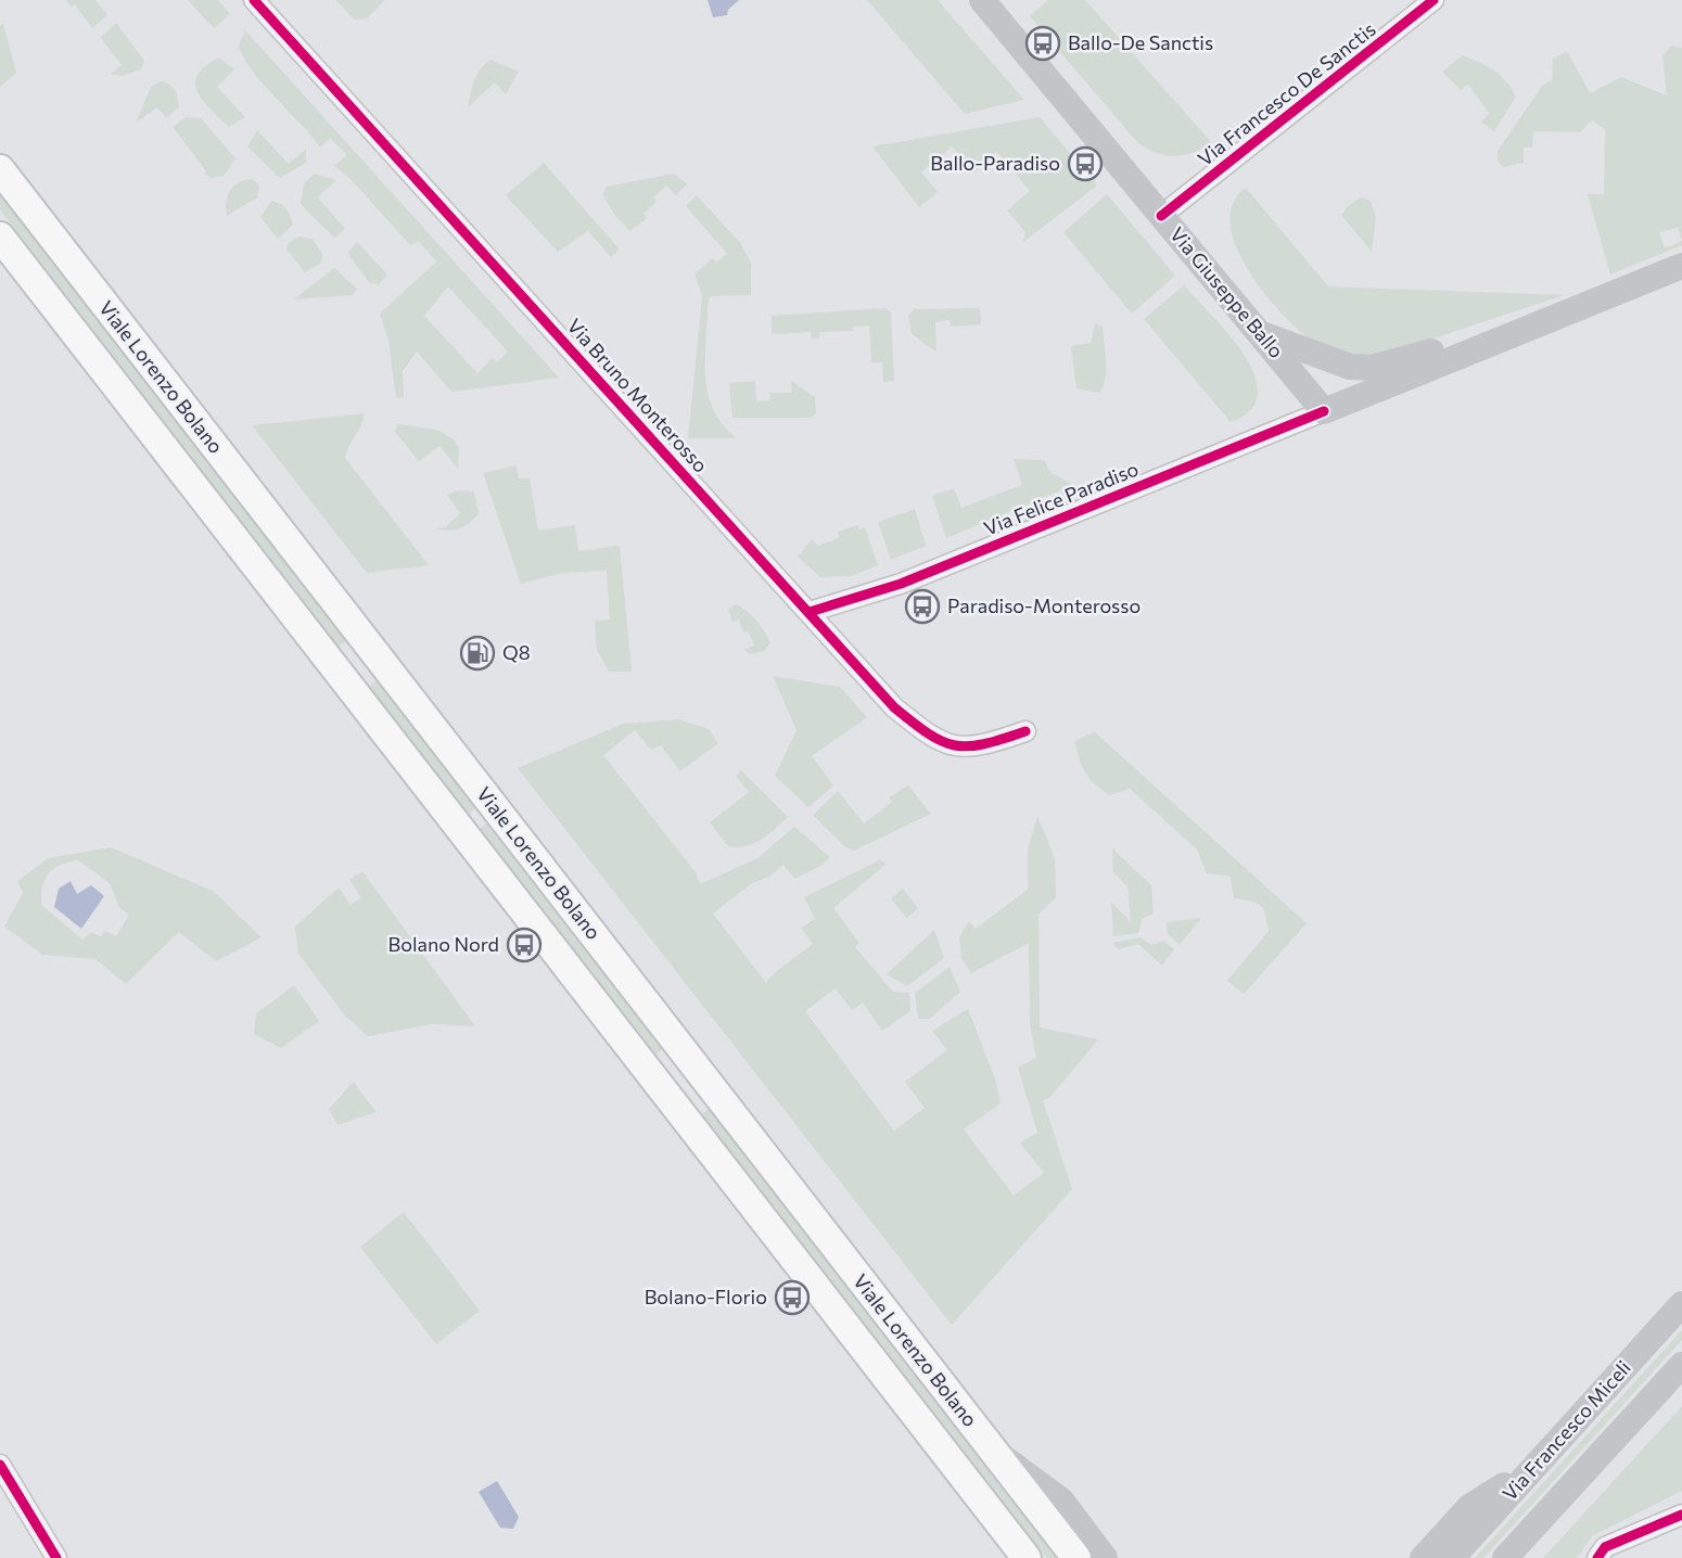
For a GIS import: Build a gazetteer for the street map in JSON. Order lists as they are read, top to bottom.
{
  "streets": {
    "main road": [
      "Via Giuseppe Ballo",
      "Viale Lorenzo Bolano",
      "Via Felice Paradiso",
      "Via Francesco Miceli"
    ],
    "street": ["Via Francesco De Sanctis", "Via Bruno Monterosso"]
  },
  "crossings": [
    ["Via Francesco De Sanctis", "Via Giuseppe Ballo"],
    ["Via Giuseppe Ballo", "Via Felice Paradiso"],
    ["Via Bruno Monterosso", "Via Felice Paradiso"]
  ],
  "places": {
    "bus stop": [
      "Ballo-De Sanctis",
      "Ballo-Paradiso",
      "Paradiso-Monterosso",
      "Bolano Nord",
      "Bolano-Florio"
    ],
    "fuel station": ["Q8"]
  }
}
